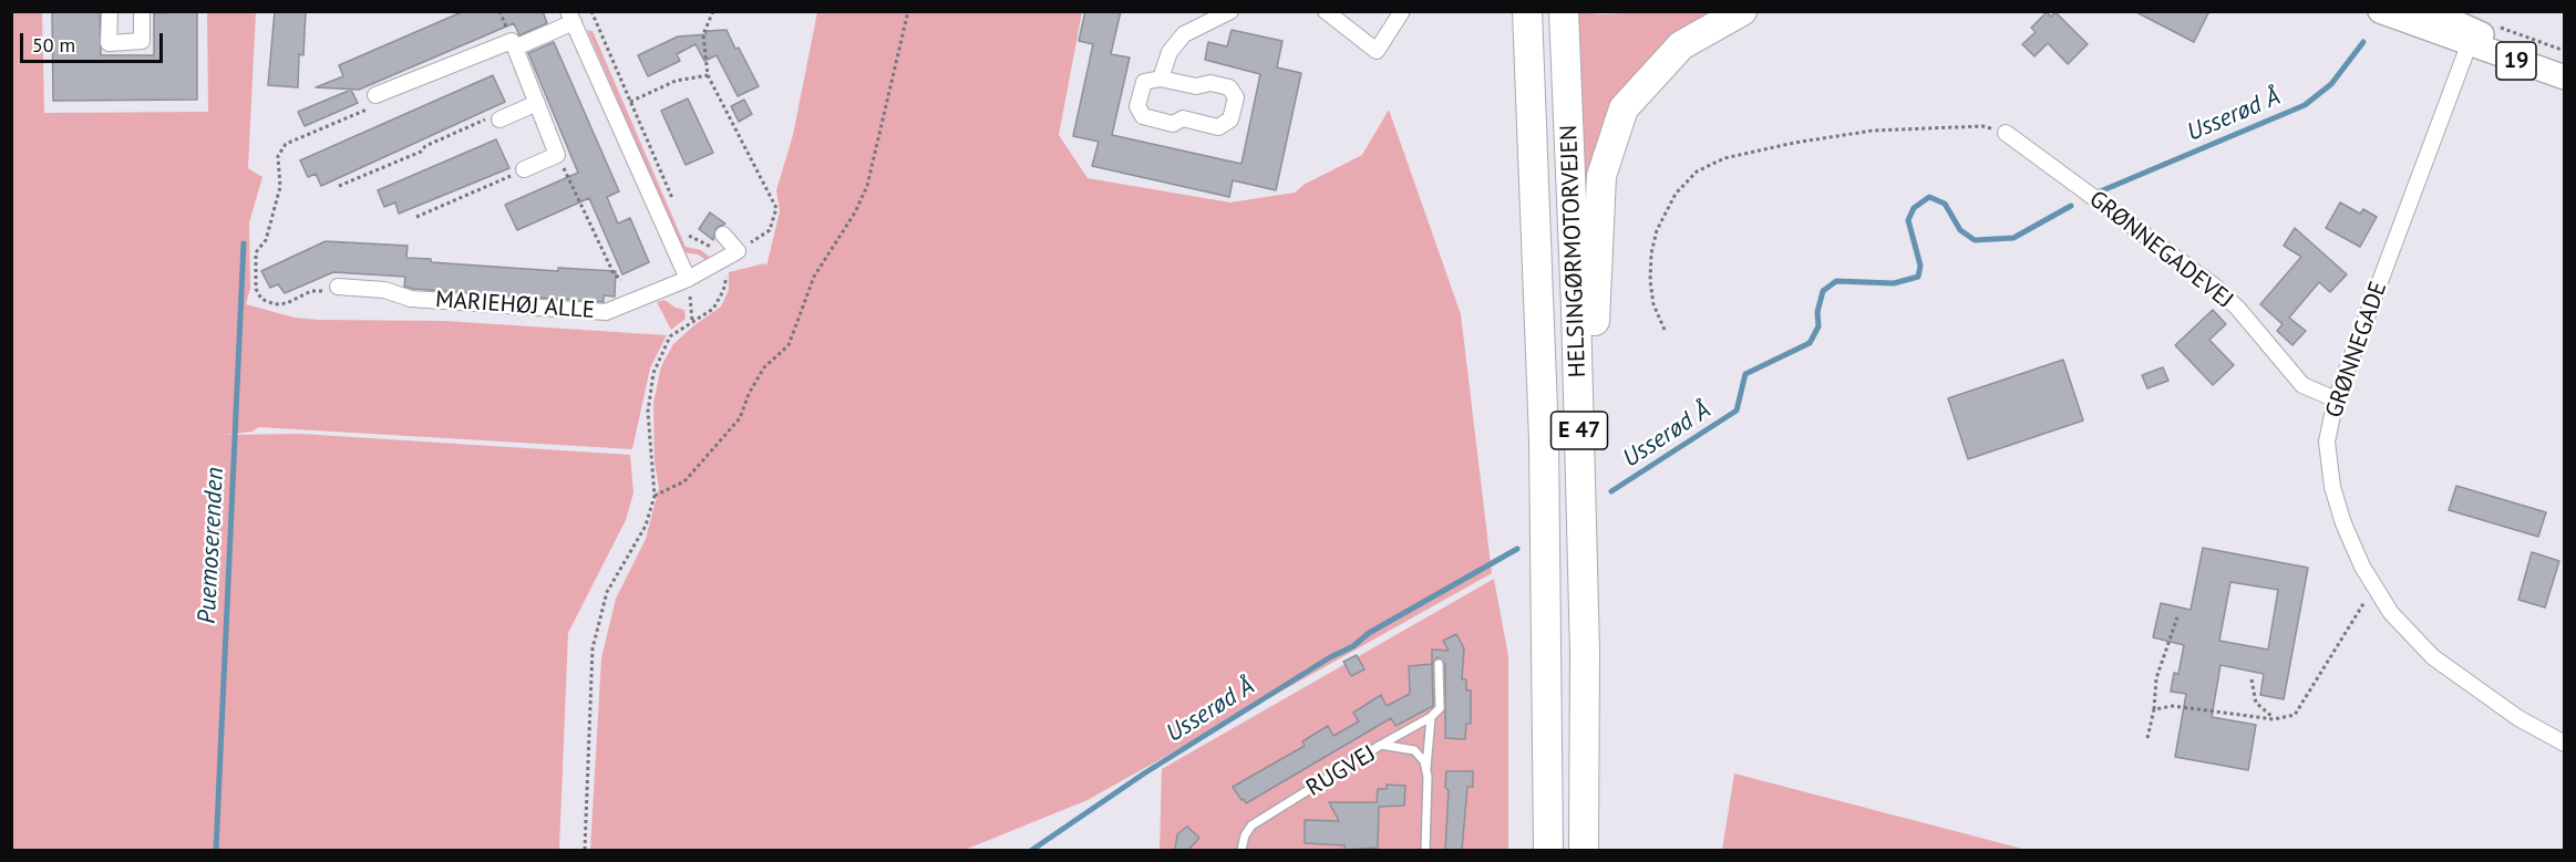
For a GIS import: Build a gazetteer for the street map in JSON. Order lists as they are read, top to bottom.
{
  "streets": {
    "highway": ["HELSINGØRMOTORVEJEN", "E 47"],
    "main road": ["19"],
    "street": ["GRØNNEGADEVEJ", "MARIEHØJ ALLE", "GRØNNEGADE"],
    "lane": ["RUGVEJ"]
  },
  "crossings": [
    ["19", "GRØNNEGADE"],
    ["GRØNNEGADEVEJ", "GRØNNEGADE"]
  ],
  "water": ["Usserød Å", "Puemoserenden"],
  "scale_bar": "50 m"
}
